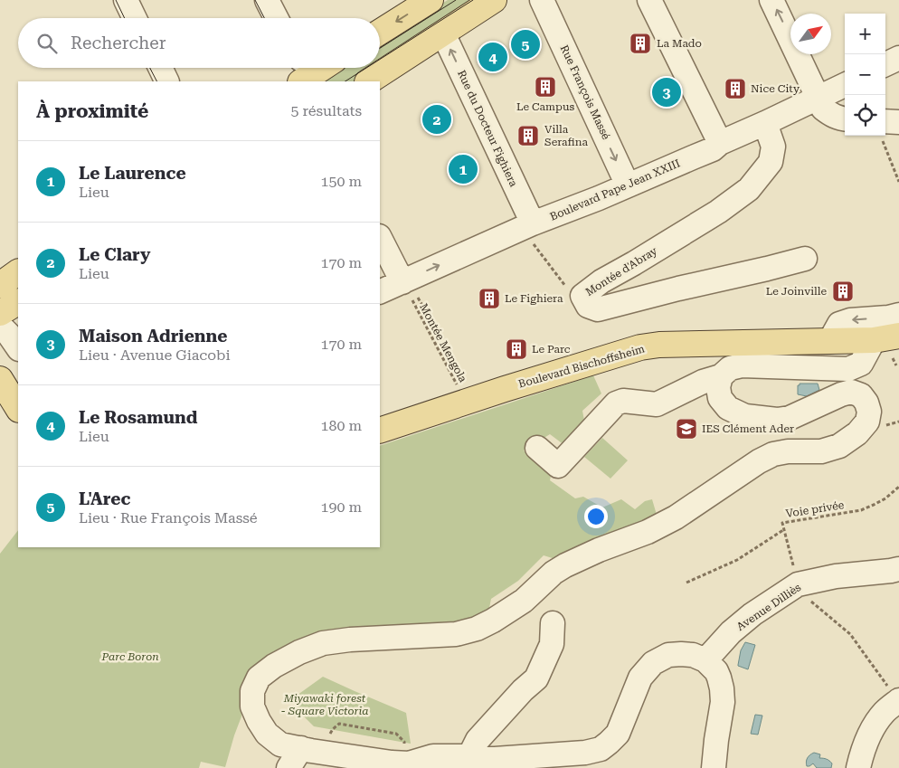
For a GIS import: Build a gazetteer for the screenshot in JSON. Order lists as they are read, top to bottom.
{
  "streets": {
    "main road": ["Boulevard Bischoffsheim"],
    "street": [
      "Rue François Massé",
      "Rue du Docteur Fighiera",
      "Boulevard Pape Jean XXIII",
      "Montée d'Abray",
      "Avenue Dilliès"
    ],
    "path": ["Montée Mengola", "Voie privée"]
  },
  "crossings": [
    ["Rue François Massé", "Boulevard Pape Jean XXIII"],
    ["Rue du Docteur Fighiera", "Boulevard Pape Jean XXIII"],
    ["Boulevard Pape Jean XXIII", "Montée d'Abray"],
    ["Boulevard Pape Jean XXIII", "Montée Mengola"]
  ],
  "parks": ["Parc Boron", "Miyawaki forest - Square Victoria"],
  "places": {
    "building": [
      "La Mado",
      "Le Campus",
      "Nice City",
      "Villa Serafina",
      "Le Joinville",
      "Le Fighiera",
      "Le Parc"
    ],
    "school or university": ["IES Clément Ader"]
  },
  "north": "top right",
  "page": {
    "map_buttons": ["+", "−"],
    "search": "Rechercher",
    "pins": [
      "5",
      "4",
      "3",
      "2",
      "1"
    ],
    "heading": ["À proximité", "5 résultats"],
    "list": [
      {
        "mark": "1",
        "name": "Le Laurence",
        "note": "Lieu",
        "value": "150 m"
      },
      {
        "mark": "2",
        "name": "Le Clary",
        "note": "Lieu",
        "value": "170 m"
      },
      {
        "mark": "3",
        "name": "Maison Adrienne",
        "note": "Lieu · Avenue Giacobi",
        "value": "170 m"
      },
      {
        "mark": "4",
        "name": "Le Rosamund",
        "note": "Lieu",
        "value": "180 m"
      },
      {
        "mark": "5",
        "name": "L'Arec",
        "note": "Lieu · Rue François Massé",
        "value": "190 m"
      }
    ]
  }
}
